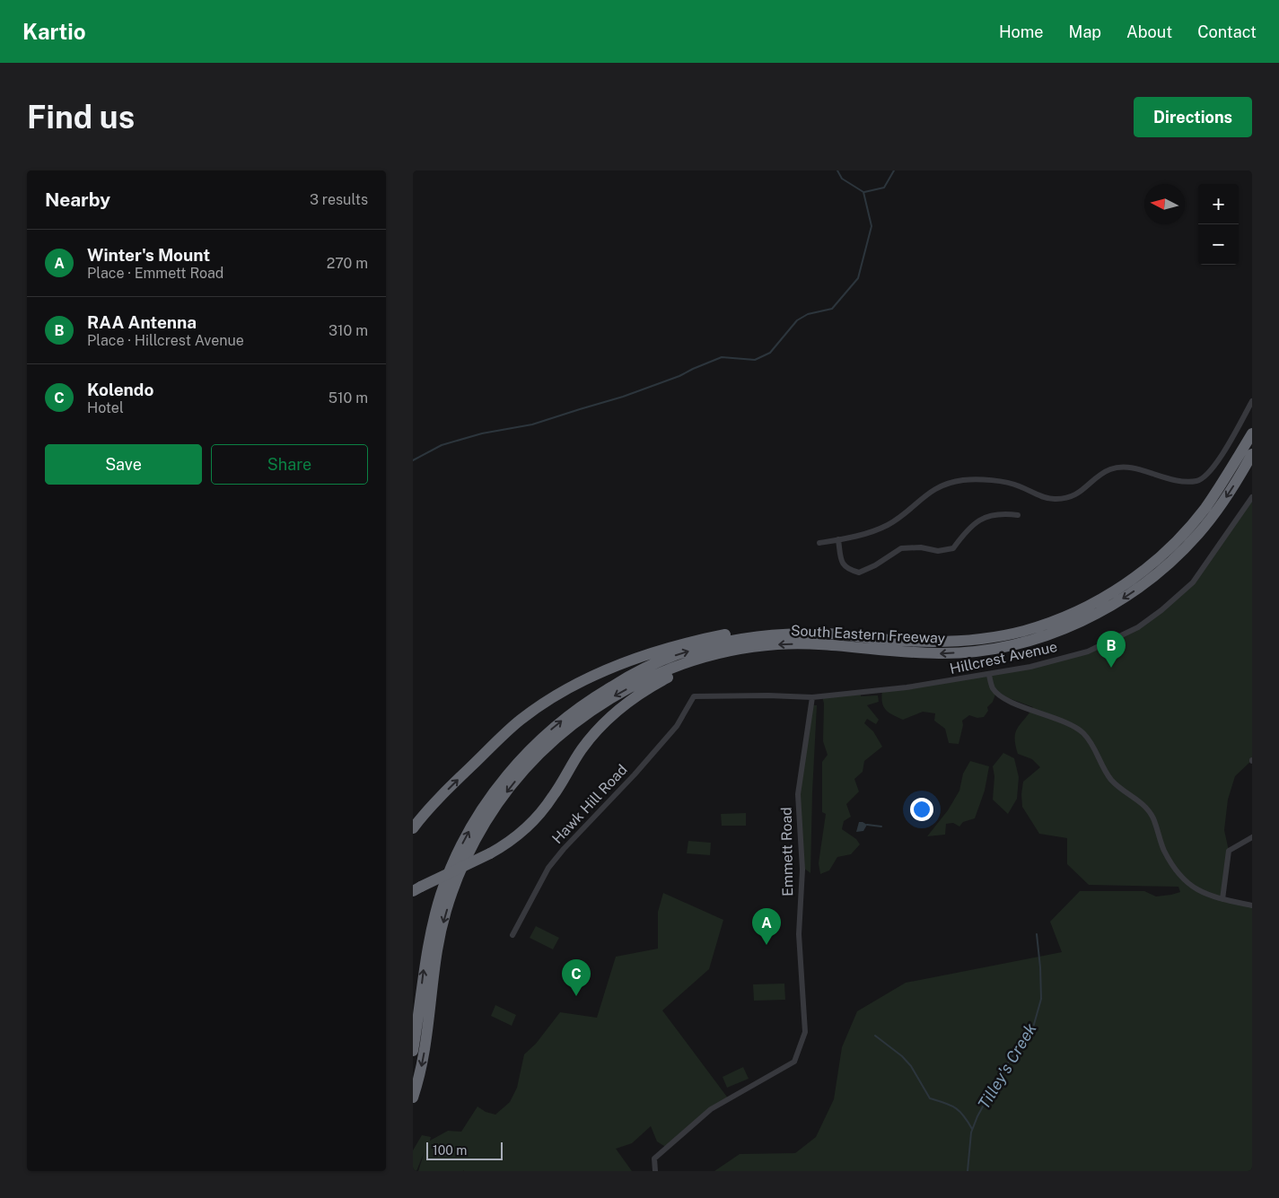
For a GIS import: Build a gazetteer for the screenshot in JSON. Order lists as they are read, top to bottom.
{
  "streets": {
    "highway": ["South Eastern Freeway"],
    "street": ["Hillcrest Avenue", "Hawk Hill Road", "Emmett Road"]
  },
  "crossings": [
    ["Hillcrest Avenue", "Hawk Hill Road"],
    ["Hillcrest Avenue", "Emmett Road"]
  ],
  "water": ["Tilley's Creek"],
  "scale_bar": "100 m",
  "north": "left",
  "page": {
    "header": "Kartio",
    "nav": [
      "Home",
      "Map",
      "About",
      "Contact"
    ],
    "buttons": [
      "Directions",
      ["Save", "Share"]
    ],
    "title": "Find us",
    "heading": ["Nearby", "3 results"],
    "map_buttons": ["+", "−"],
    "list": [
      {
        "mark": "A",
        "name": "Winter's Mount",
        "note": "Place · Emmett Road",
        "value": "270 m"
      },
      {
        "mark": "B",
        "name": "RAA Antenna",
        "note": "Place · Hillcrest Avenue",
        "value": "310 m"
      },
      {
        "mark": "C",
        "name": "Kolendo",
        "note": "Hotel",
        "value": "510 m"
      }
    ],
    "pins": ["B", "A", "C"],
    "scale": "100 m"
  }
}
